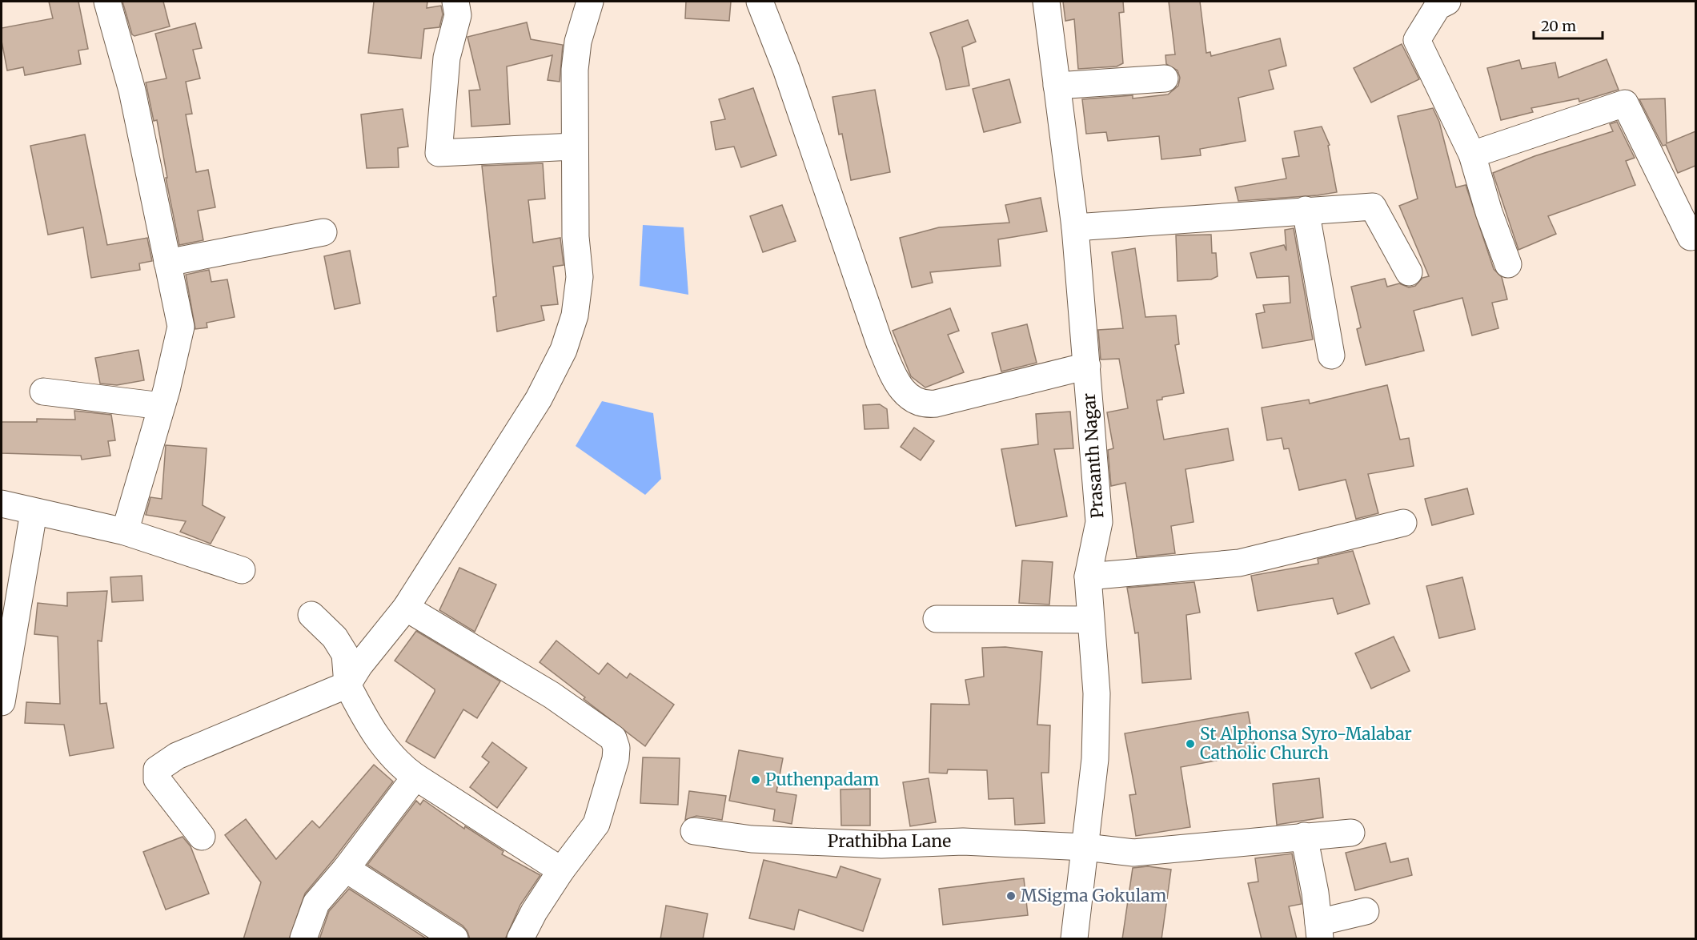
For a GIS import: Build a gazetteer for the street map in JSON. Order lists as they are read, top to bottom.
{
  "streets": {
    "street": ["Prasanth Nagar", "Prathibha Lane"]
  },
  "crossings": [
    ["Prasanth Nagar", "Prathibha Lane"]
  ],
  "places": ["St Alphonsa Syro-Malabar Catholic Church", "Puthenpadam", "MSigma Gokulam"],
  "scale_bar": "20 m"
}
